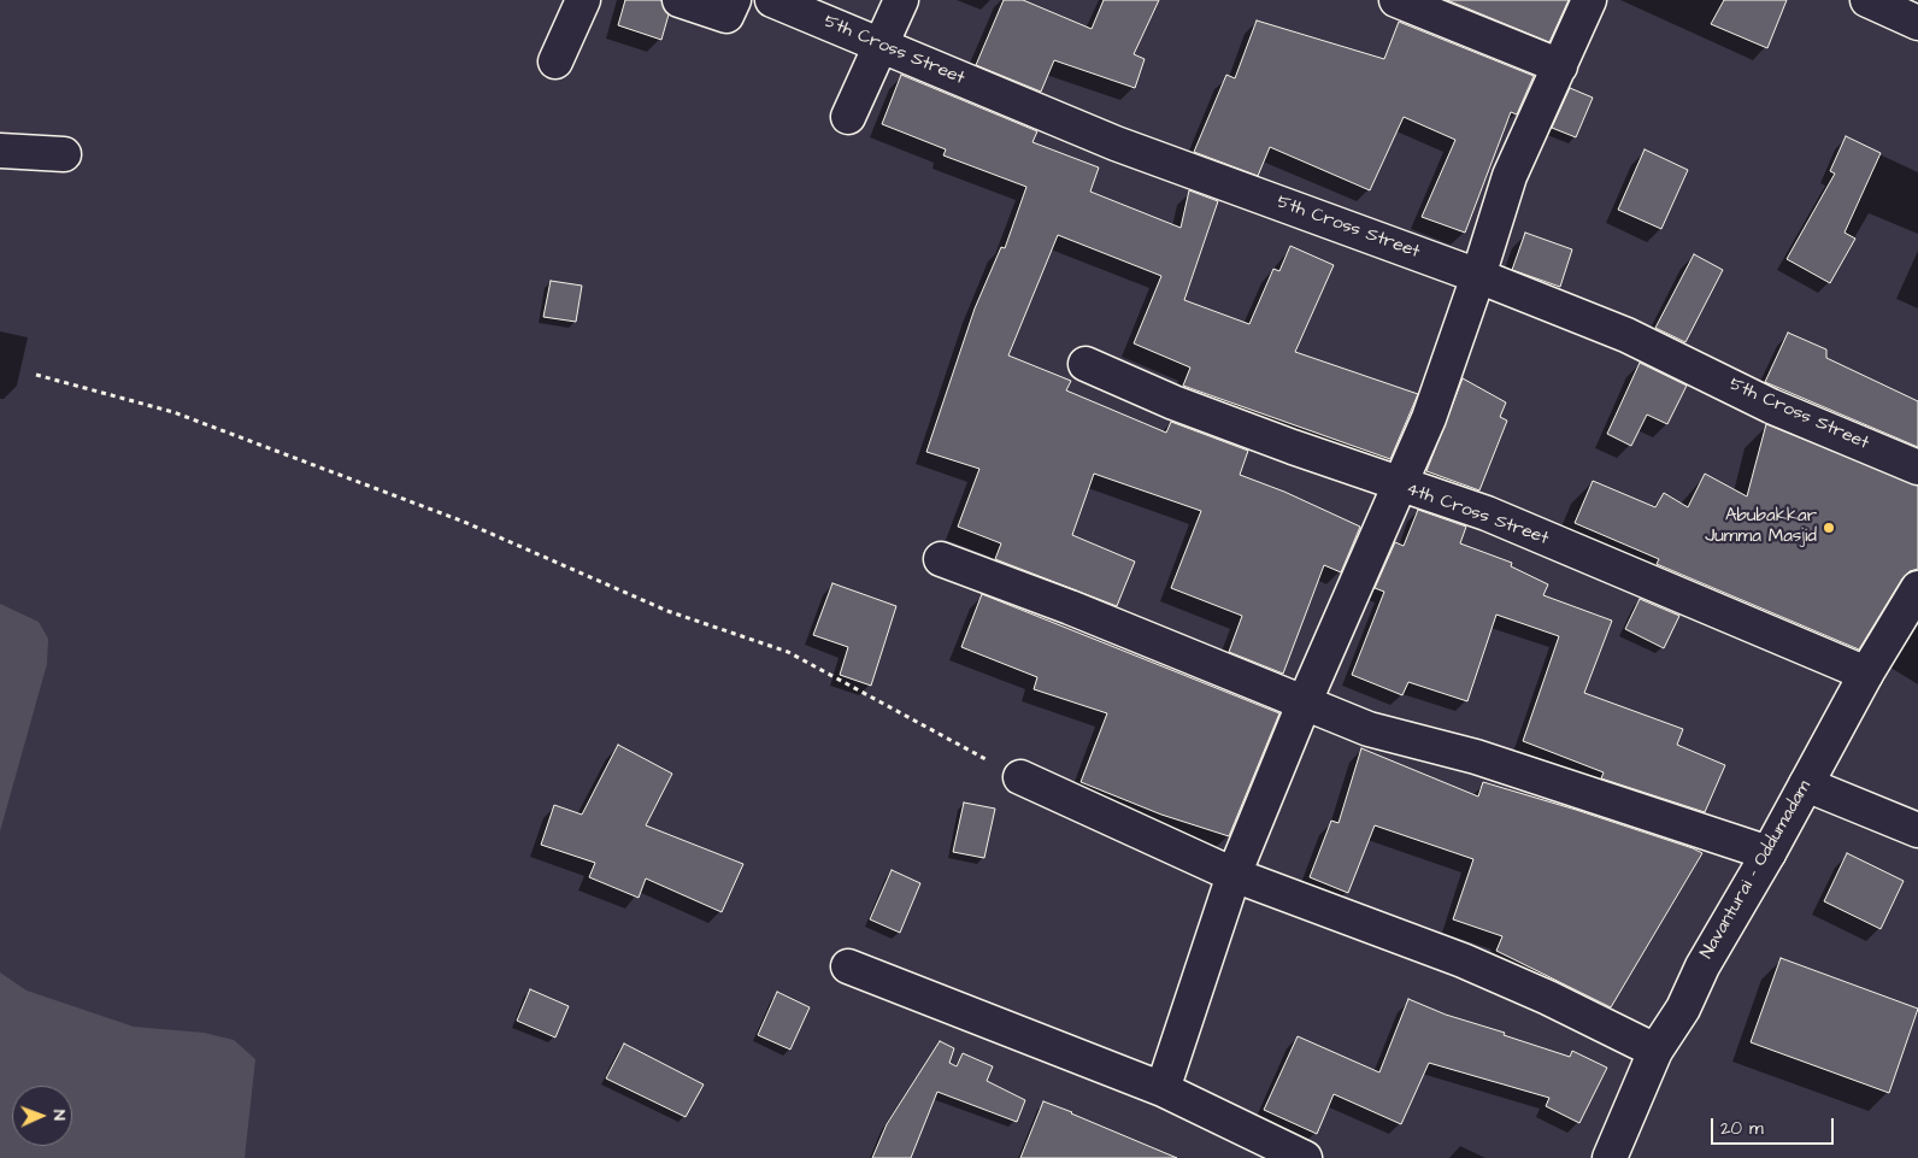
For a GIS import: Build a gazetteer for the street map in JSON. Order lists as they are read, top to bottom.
{
  "streets": {
    "street": ["5th Cross Street", "4th Cross Street", "Navanturai - Oddumadam"]
  },
  "crossings": [
    ["4th Cross Street", "Navanturai - Oddumadam"]
  ],
  "places": ["Abubakkar Jumma Masjid"],
  "scale_bar": "20 m",
  "north": "right"
}
